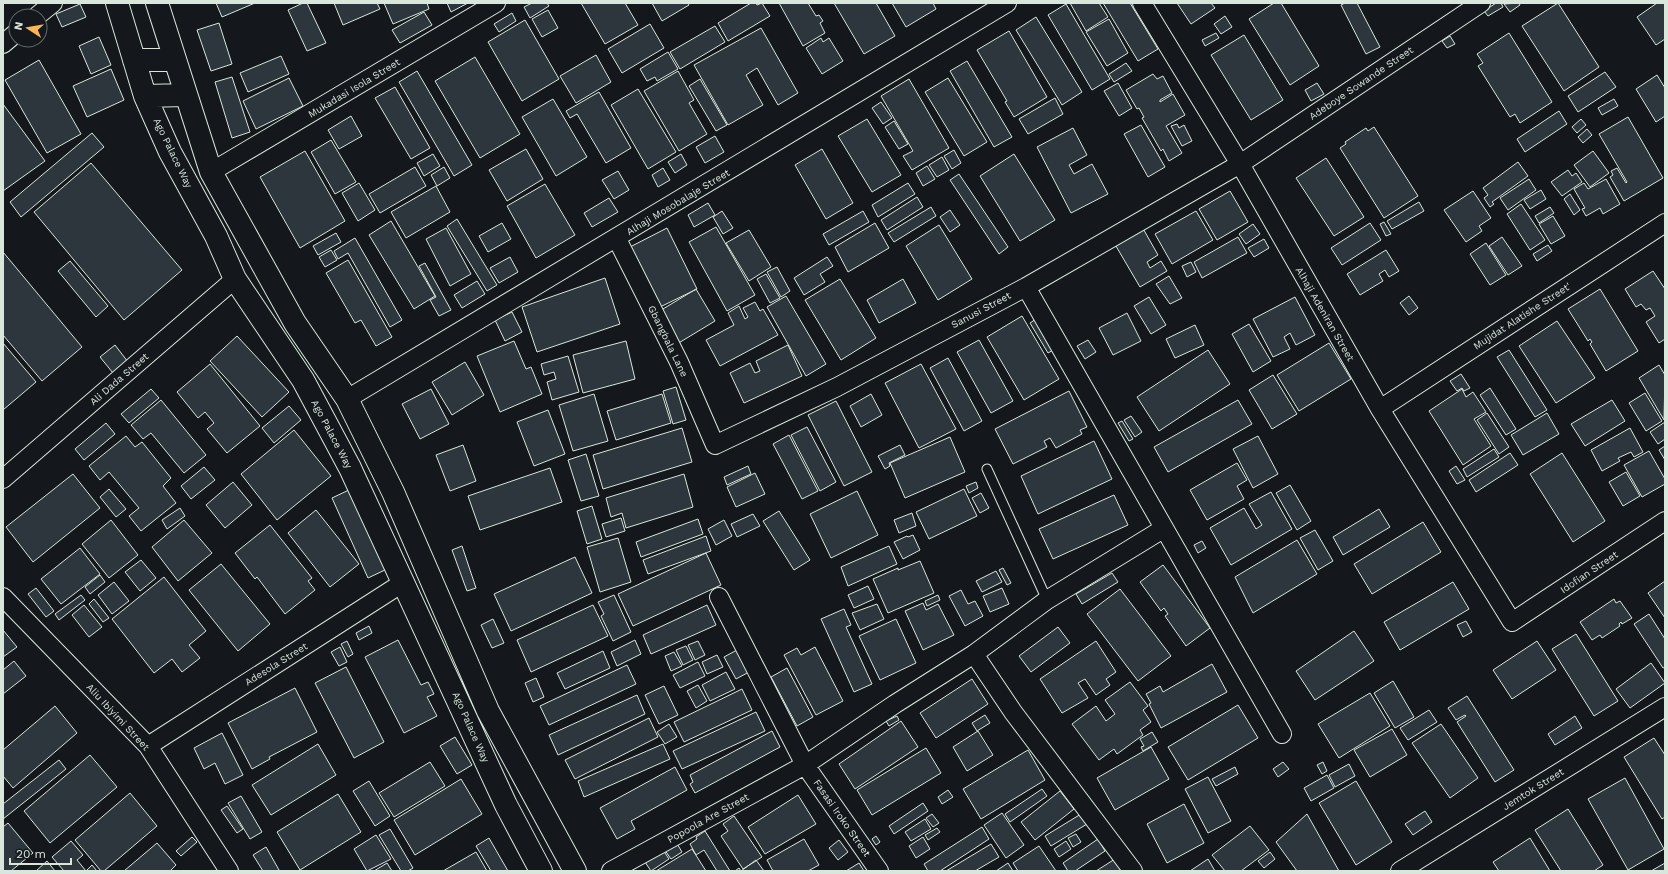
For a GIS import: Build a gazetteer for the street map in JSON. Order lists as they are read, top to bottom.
{
  "streets": {
    "main road": ["Ago Palace Way"],
    "street": [
      "Adeboye Sowande Street",
      "Mukadasi Isola Street",
      "Alhaji Mosobalaje Street",
      "Sanusi Street",
      "Alhaji Adeniran Street",
      "Mujidat Alatishe Street'",
      "Gbangbala Lane",
      "Ali Dada Street",
      "Idofian Street",
      "Adesola Street",
      "Aliu Ibiyimi Street",
      "Jemtok Street",
      "Popoola Are Street",
      "Fasasi Iroko Street"
    ]
  },
  "crossings": [
    ["Adeboye Sowande Street", "Sanusi Street"],
    ["Adeboye Sowande Street", "Alhaji Adeniran Street"],
    ["Ago Palace Way", "Ali Dada Street"],
    ["Ago Palace Way", "Adesola Street"],
    ["Alhaji Mosobalaje Street", "Gbangbala Lane"],
    ["Sanusi Street", "Alhaji Adeniran Street"],
    ["Sanusi Street", "Gbangbala Lane"],
    ["Alhaji Adeniran Street", "Mujidat Alatishe Street'"],
    ["Alhaji Adeniran Street", "Idofian Street"],
    ["Adesola Street", "Aliu Ibiyimi Street"],
    ["Popoola Are Street", "Fasasi Iroko Street"]
  ],
  "scale_bar": "20 m",
  "north": "left"
}
